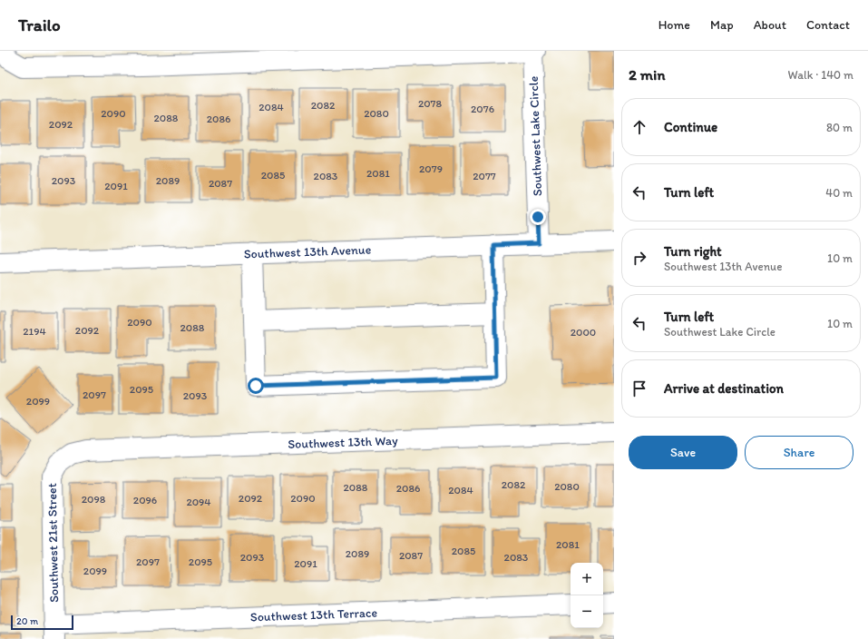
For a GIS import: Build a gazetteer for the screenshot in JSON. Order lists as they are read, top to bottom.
{
  "streets": {
    "street": [
      "Southwest Lake Circle",
      "Southwest 13th Avenue",
      "Southwest 13th Way",
      "Southwest 21st Street",
      "Southwest 13th Terrace"
    ]
  },
  "crossings": [
    ["Southwest Lake Circle", "Southwest 13th Avenue"],
    ["Southwest 13th Way", "Southwest 21st Street"],
    ["Southwest 21st Street", "Southwest 13th Terrace"]
  ],
  "house_numbers": [
    "2078",
    "2082",
    "2084",
    "2076",
    "2090",
    "2080",
    "2088",
    "2086",
    "2092",
    "2079",
    "2081",
    "2085",
    "2083",
    "2077",
    "2093",
    "2089",
    "2087",
    "2091",
    "2090",
    "2088",
    "2092",
    "2194",
    "2000",
    "2095",
    "2097",
    "2093",
    "2099",
    "2082",
    "2080",
    "2088",
    "2086",
    "2084",
    "2092",
    "2090",
    "2098",
    "2096",
    "2094",
    "2081",
    "2085",
    "2089",
    "2087",
    "2093",
    "2083",
    "2097",
    "2095",
    "2091",
    "2099"
  ],
  "scale_bar": "20 m",
  "page": {
    "header": "Trailo",
    "nav": [
      "Home",
      "Map",
      "About",
      "Contact"
    ],
    "heading": ["2 min", "Walk · 140 m"],
    "list": [
      ["Continue", "80 m"],
      ["Turn left", "40 m"],
      ["Turn right", "Southwest 13th Avenue", "10 m"],
      ["Turn left", "Southwest Lake Circle", "10 m"],
      "Arrive at destination"
    ],
    "buttons": ["Save", "Share"],
    "map_buttons": ["+", "−"],
    "scale": "20 m"
  }
}
